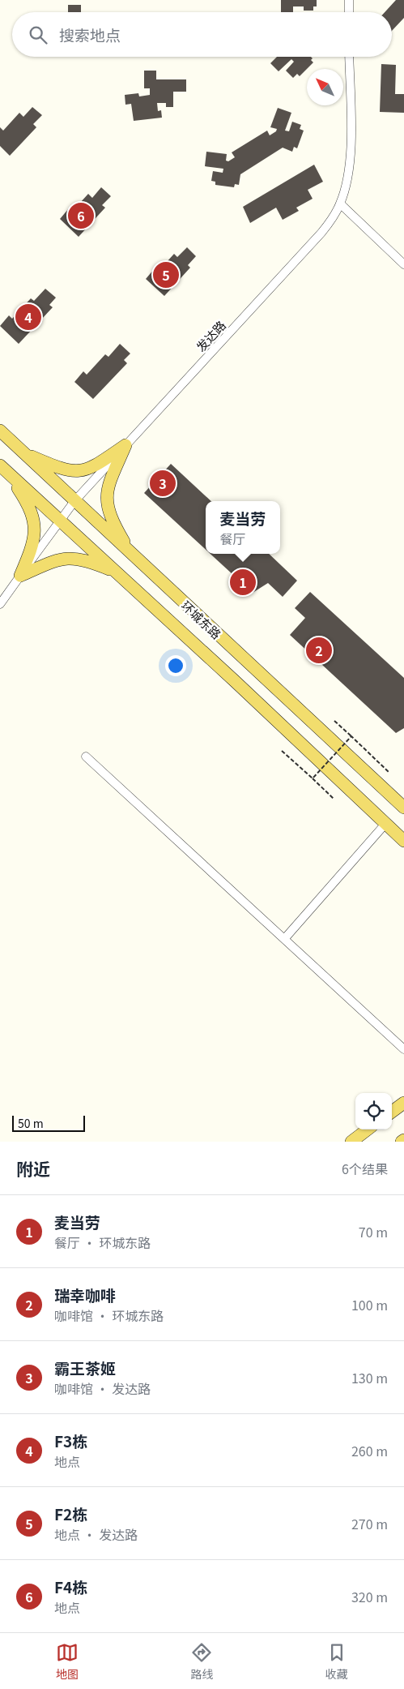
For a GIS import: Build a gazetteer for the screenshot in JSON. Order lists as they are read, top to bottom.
{
  "streets": {
    "main road": ["环城东路"],
    "street": ["发达路"]
  },
  "crossings": [
    ["发达路", "环城东路"]
  ],
  "scale_bar": "50 m",
  "north": "top left",
  "page": {
    "search": "搜索地点",
    "pins": [
      "6",
      "5",
      "4",
      "3",
      "1",
      "2"
    ],
    "popup": ["麦当劳", "餐厅"],
    "scale": "50 m",
    "heading": ["附近", "6个结果"],
    "list": [
      {
        "mark": "1",
        "name": "麦当劳",
        "note": "餐厅 · 环城东路",
        "value": "70 m"
      },
      {
        "mark": "2",
        "name": "瑞幸咖啡",
        "note": "咖啡馆 · 环城东路",
        "value": "100 m"
      },
      {
        "mark": "3",
        "name": "霸王茶姬",
        "note": "咖啡馆 · 发达路",
        "value": "130 m"
      },
      {
        "mark": "4",
        "name": "F3栋",
        "note": "地点",
        "value": "260 m"
      },
      {
        "mark": "5",
        "name": "F2栋",
        "note": "地点 · 发达路",
        "value": "270 m"
      },
      {
        "mark": "6",
        "name": "F4栋",
        "note": "地点",
        "value": "320 m"
      }
    ],
    "nav": ["地图", "路线", "收藏"]
  }
}
